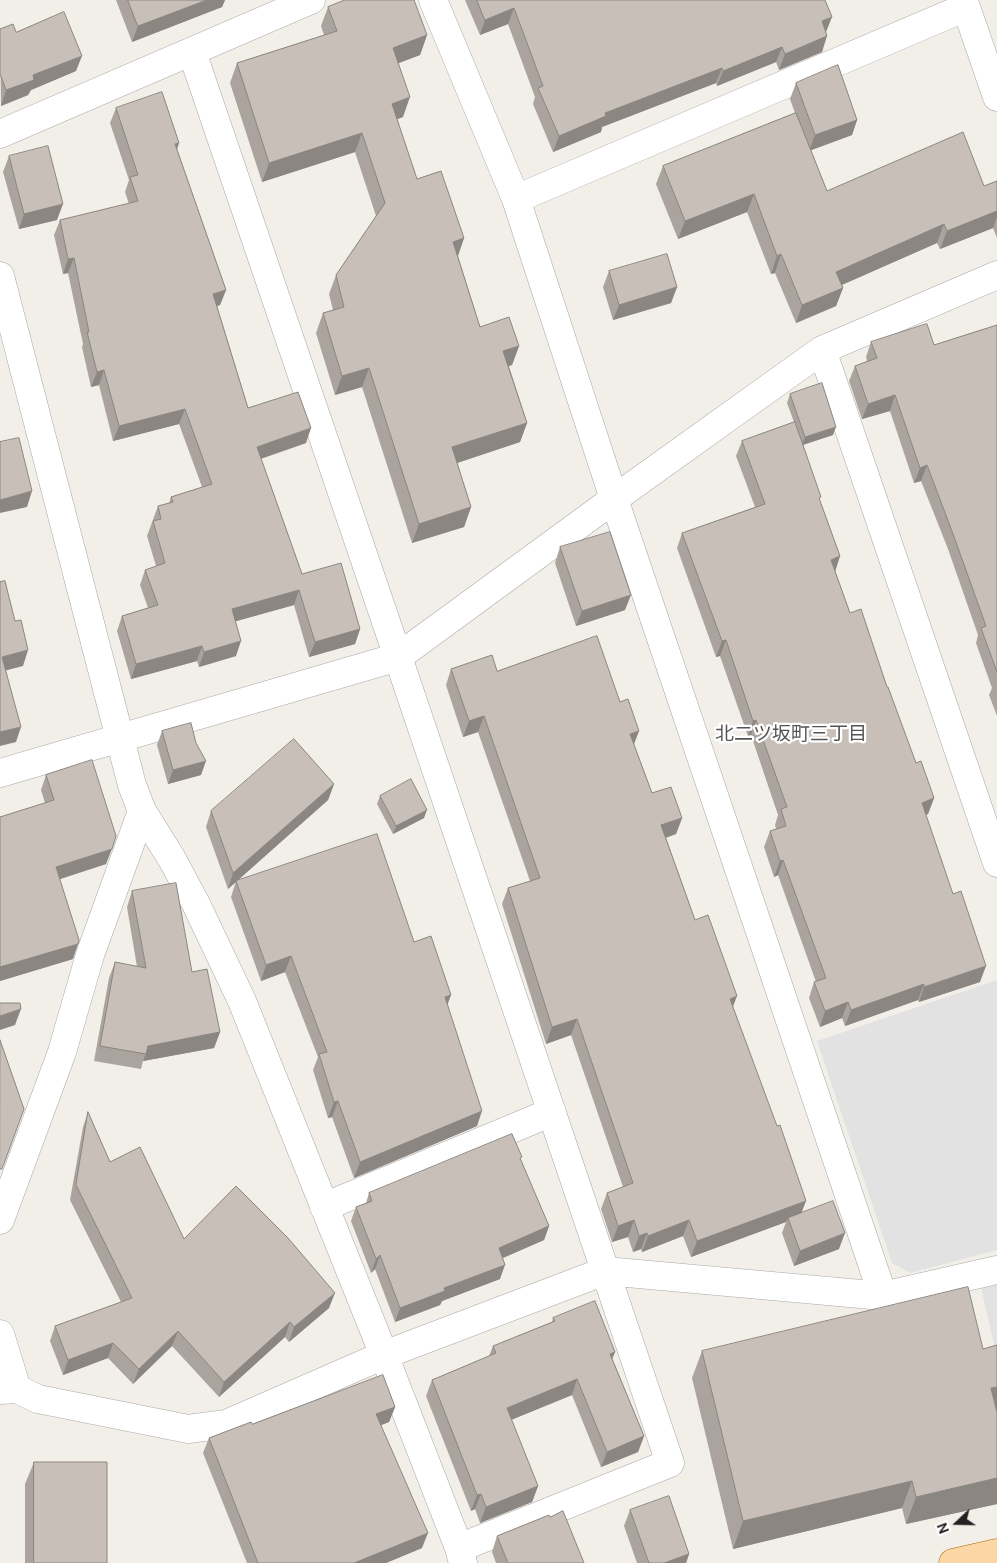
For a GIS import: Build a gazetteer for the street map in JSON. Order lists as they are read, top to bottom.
{
  "districts": ["北二ツ坂町三丁目"],
  "north": "left"
}
